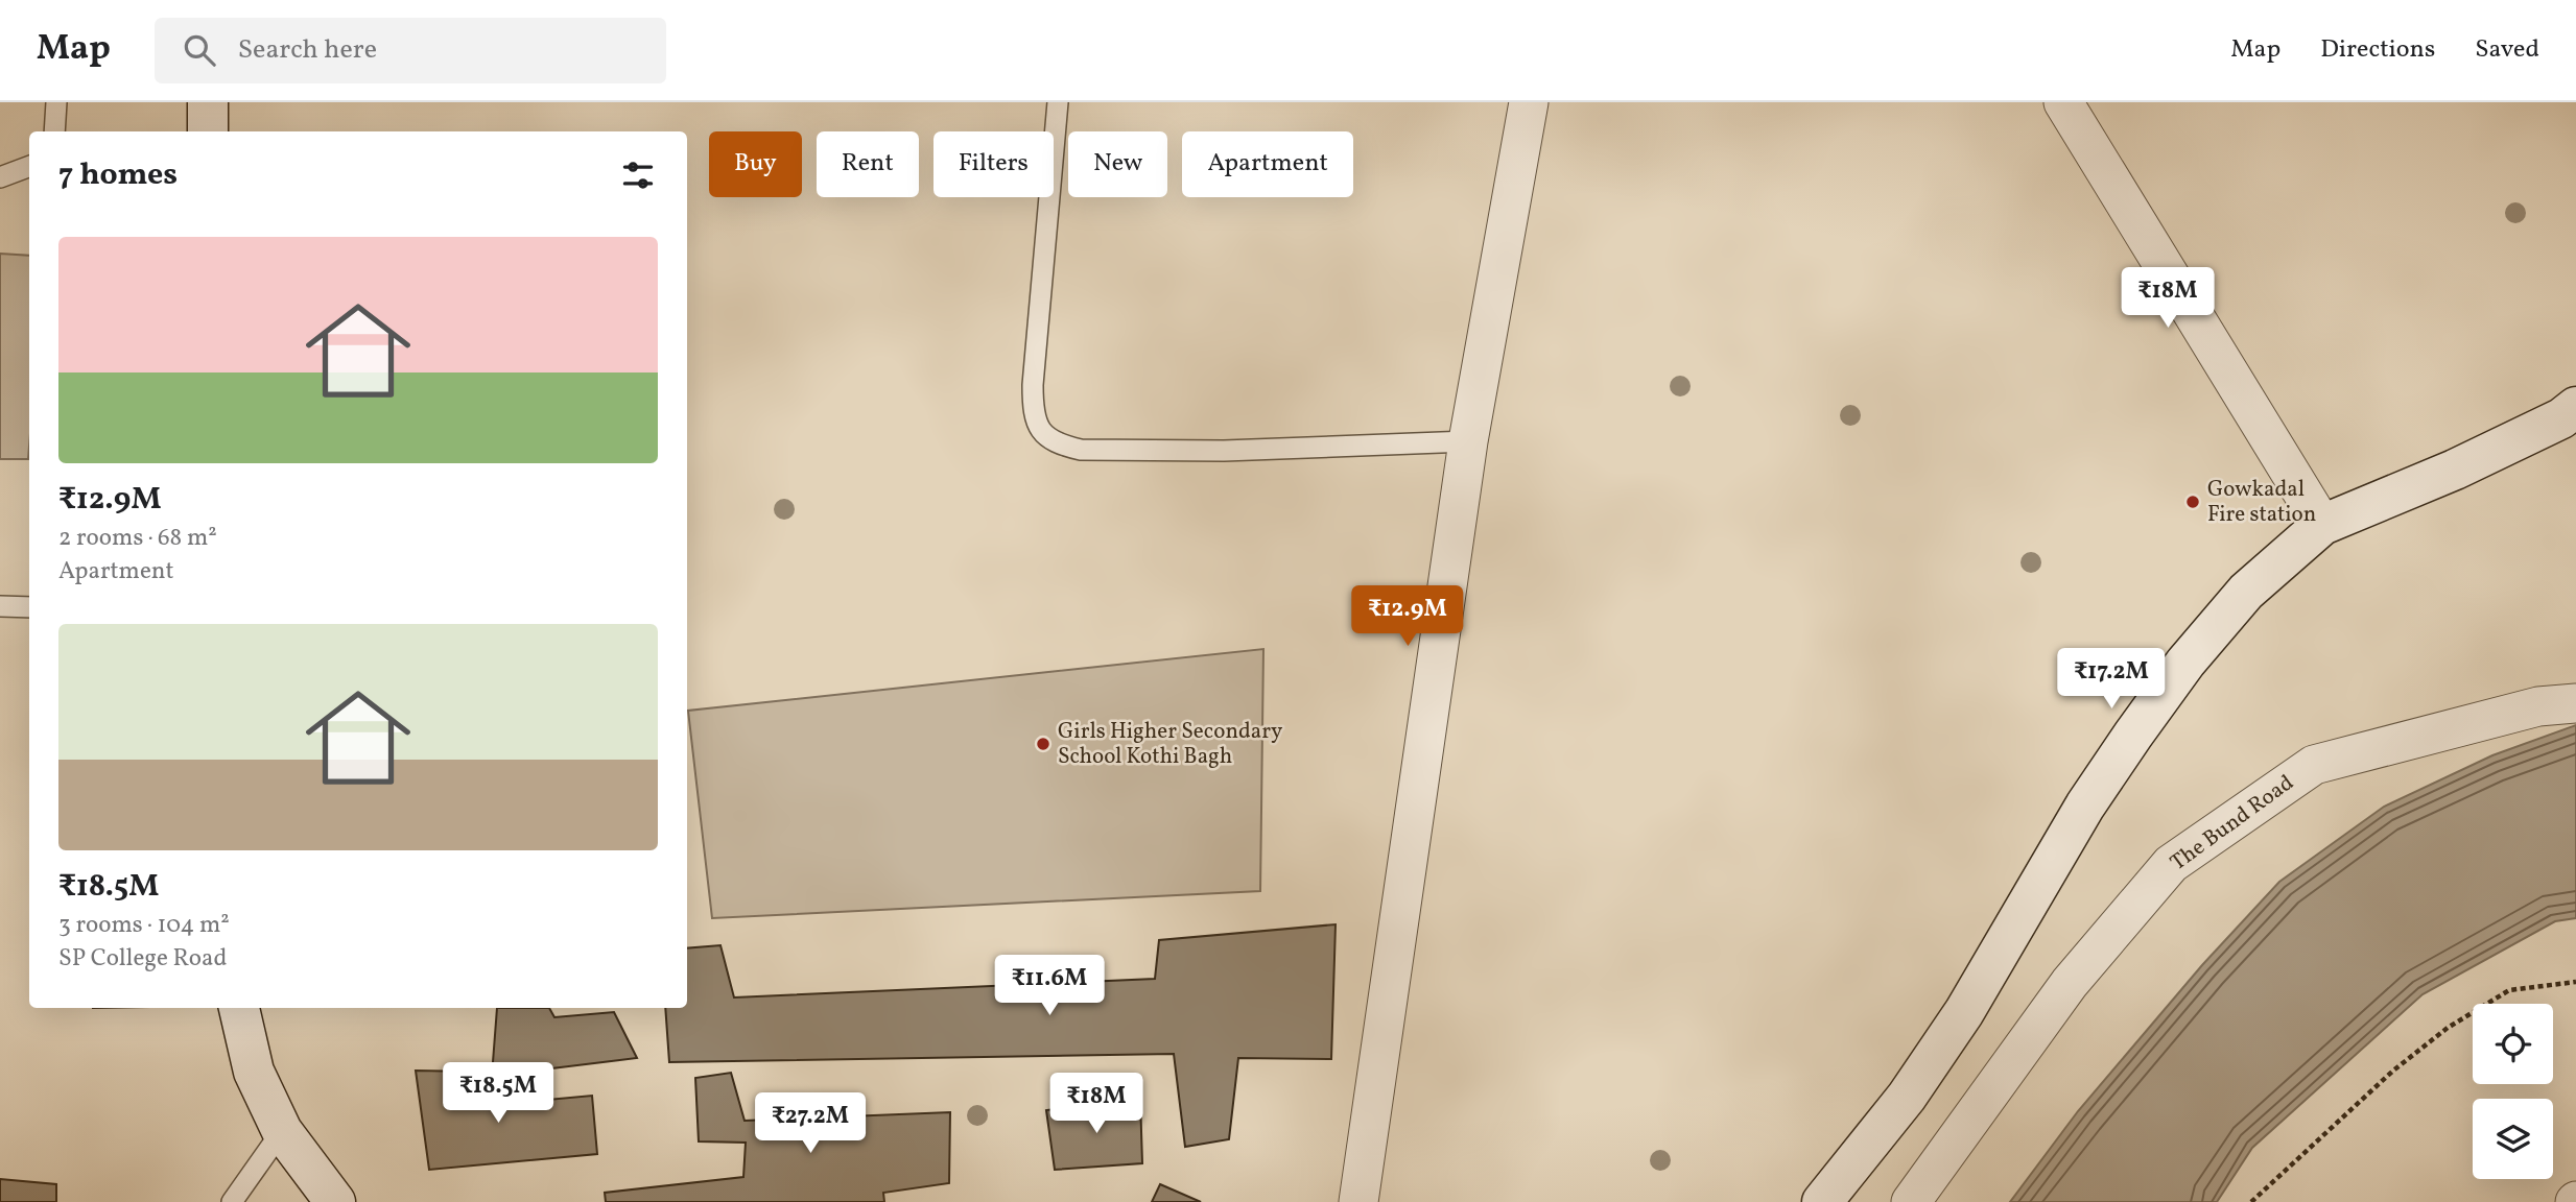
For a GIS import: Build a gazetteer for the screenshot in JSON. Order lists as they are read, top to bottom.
{
  "streets": {
    "street": ["The Bund Road"]
  },
  "places": ["Gowkadal Fire station", "Girls Higher Secondary School Kothi Bagh"],
  "page": {
    "header": "Map",
    "search": "Search here",
    "nav": ["Map", "Directions", "Saved"],
    "chip": [
      "Buy",
      "Rent",
      "Filters",
      "New",
      "Apartment"
    ],
    "heading": "7 homes",
    "list": [
      {
        "name": "₹12.9M",
        "note": "2 rooms · 68 m² · Apartment"
      },
      {
        "name": "₹18.5M",
        "note": "3 rooms · 104 m² · SP College Road"
      }
    ],
    "price": [
      "₹18M",
      "₹12.9M",
      "₹17.2M",
      "₹11.6M",
      "₹18.5M",
      "₹18M",
      "₹27.2M"
    ]
  }
}
